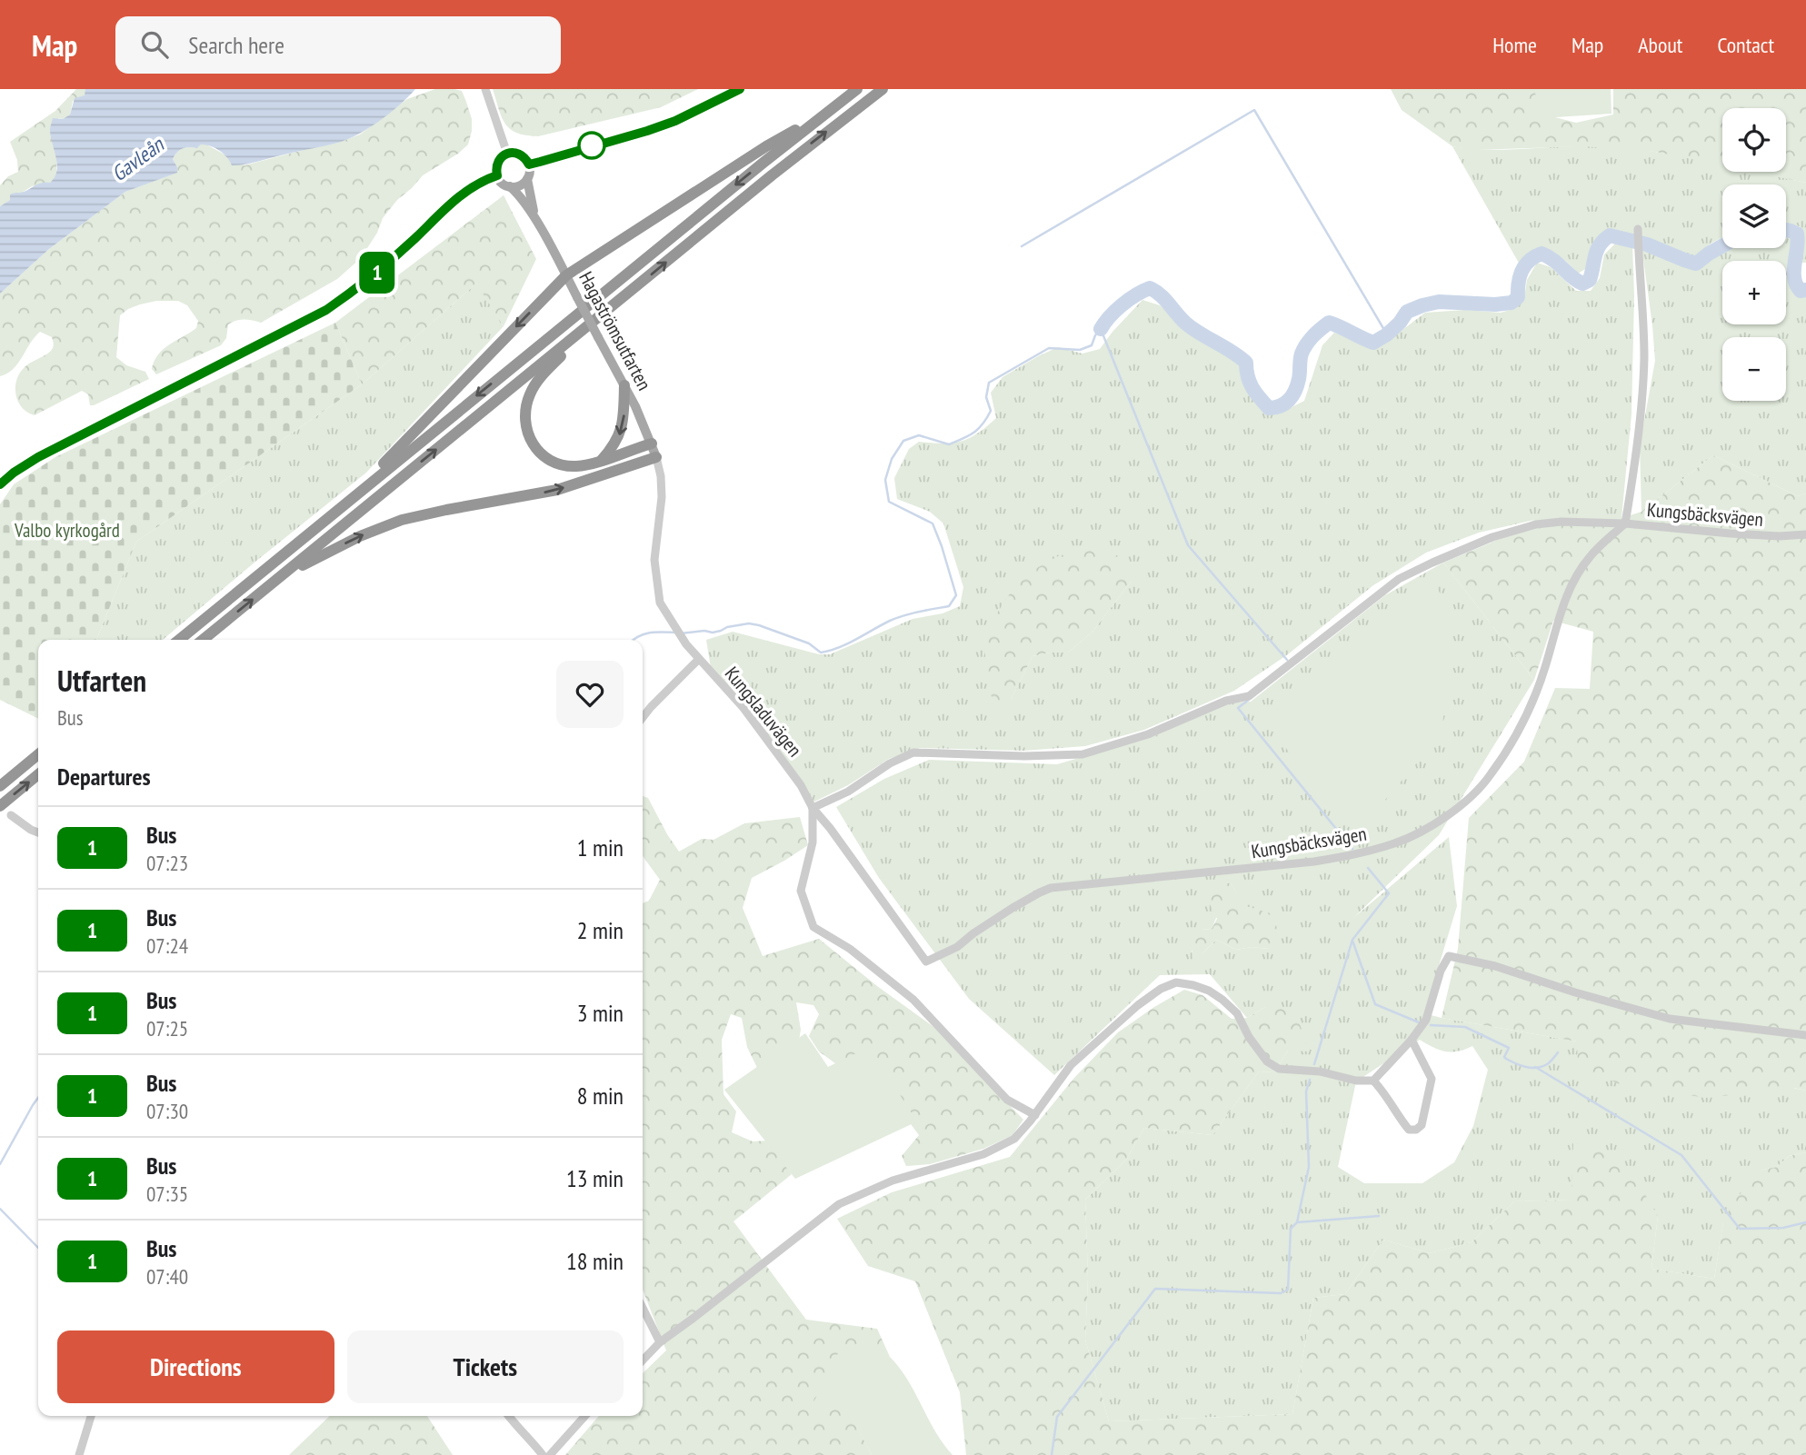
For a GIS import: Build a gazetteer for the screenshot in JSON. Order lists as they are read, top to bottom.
{
  "streets": {
    "main road": ["Hagaströmsutfarten"],
    "street": ["Kungsbäcksvägen", "Kungsladuvägen"]
  },
  "crossings": [
    ["Hagaströmsutfarten", "Kungsladuvägen"],
    ["Kungsbäcksvägen", "Kungsladuvägen"]
  ],
  "water": ["Gavleån"],
  "parks": ["Valbo kyrkogård"],
  "lines": ["bus line 1"],
  "page": {
    "header": "Map",
    "search": "Search here",
    "nav": [
      "Home",
      "Map",
      "About",
      "Contact"
    ],
    "on_map": "1",
    "map_buttons": ["+", "−"],
    "heading": [
      ["Utfarten", "Bus"],
      "Departures"
    ],
    "list": [
      {
        "mark": "1",
        "name": "Bus",
        "note": "07:23",
        "value": "1 min"
      },
      {
        "mark": "1",
        "name": "Bus",
        "note": "07:24",
        "value": "2 min"
      },
      {
        "mark": "1",
        "name": "Bus",
        "note": "07:25",
        "value": "3 min"
      },
      {
        "mark": "1",
        "name": "Bus",
        "note": "07:30",
        "value": "8 min"
      },
      {
        "mark": "1",
        "name": "Bus",
        "note": "07:35",
        "value": "13 min"
      },
      {
        "mark": "1",
        "name": "Bus",
        "note": "07:40",
        "value": "18 min"
      }
    ],
    "buttons": ["Directions", "Tickets"]
  }
}
